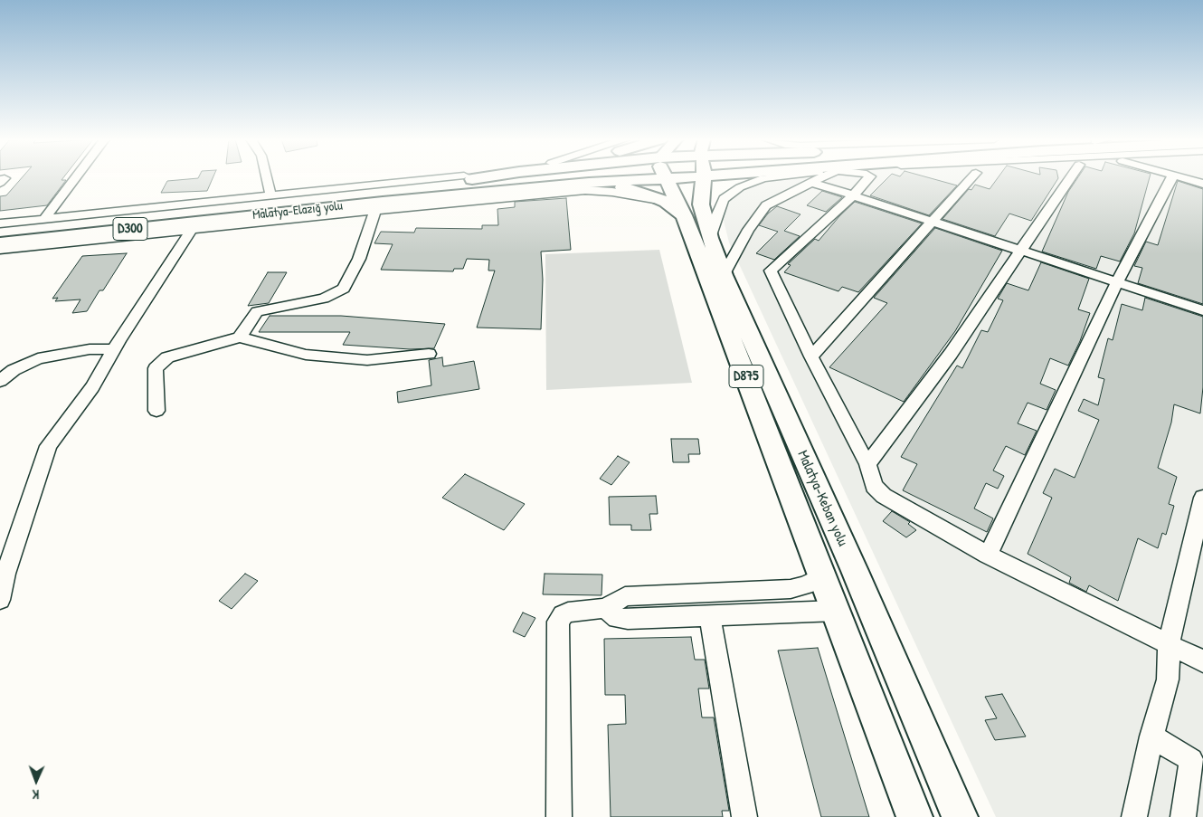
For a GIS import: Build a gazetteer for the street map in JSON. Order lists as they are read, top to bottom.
{
  "streets": {
    "highway": [
      "Malatya-Elazığ yolu",
      "D300",
      "D875",
      "Malatya-Keban yolu"
    ]
  },
  "north": "bottom"
}
